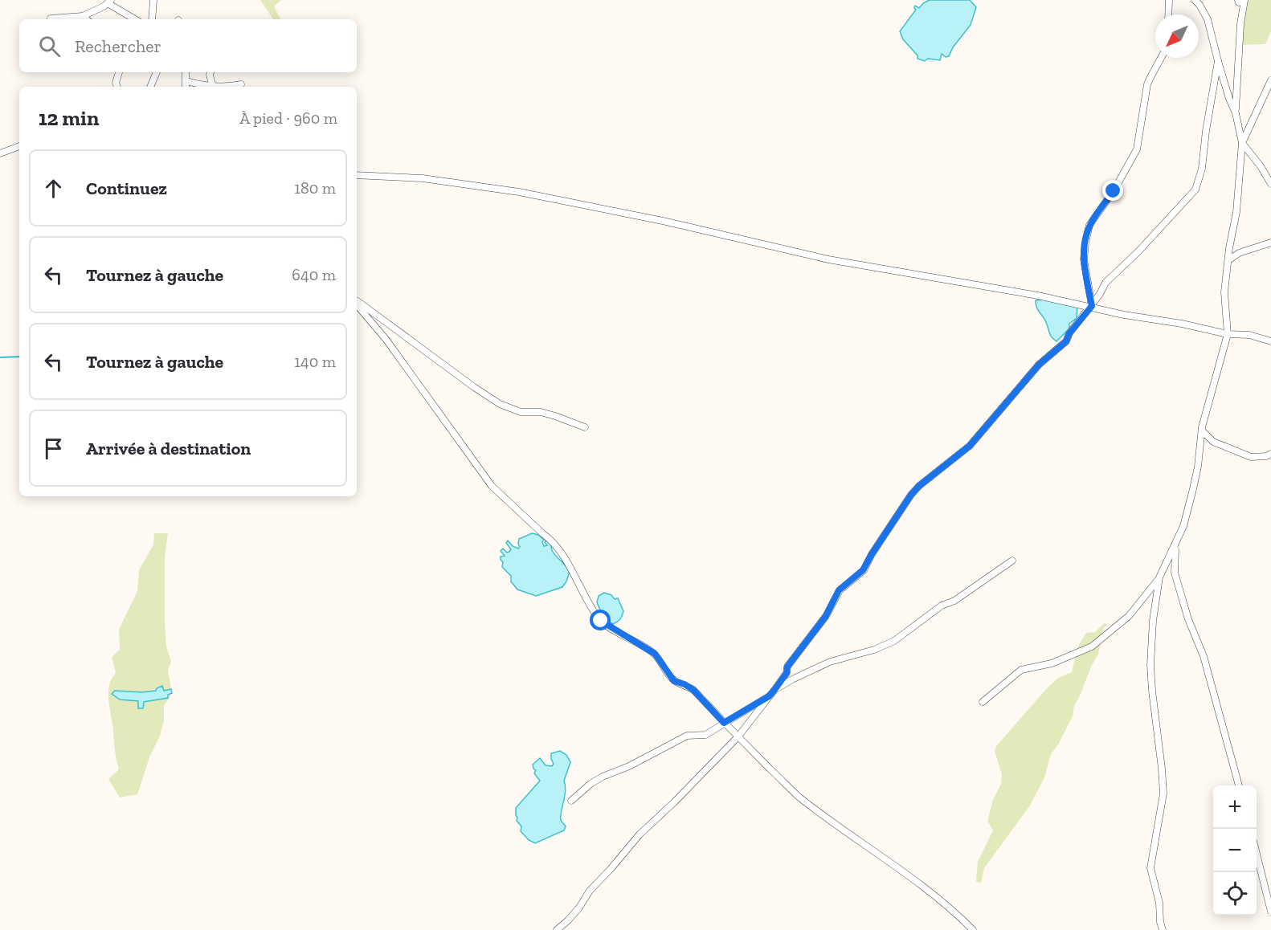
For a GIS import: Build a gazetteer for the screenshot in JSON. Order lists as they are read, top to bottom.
{
  "north": "bottom left",
  "page": {
    "search": "Rechercher",
    "heading": ["12 min", "À pied · 960 m"],
    "list": [
      ["Continuez", "180 m"],
      ["Tournez à gauche", "640 m"],
      ["Tournez à gauche", "140 m"],
      "Arrivée à destination"
    ],
    "map_buttons": ["+", "−"]
  }
}
